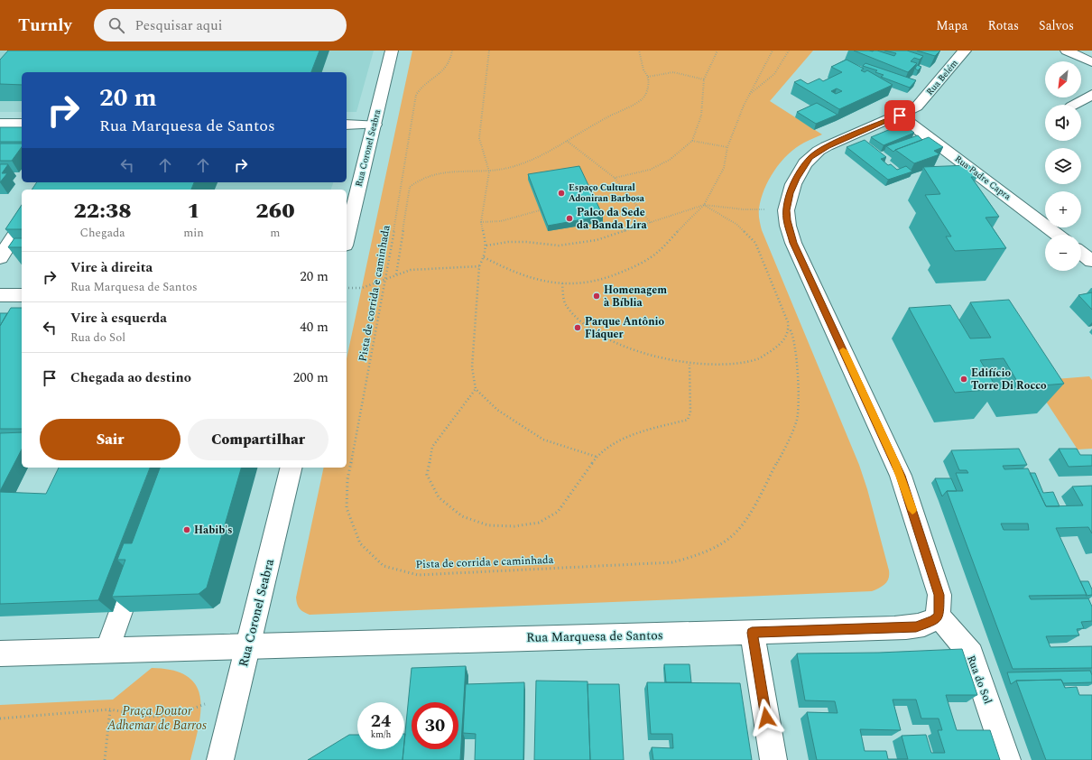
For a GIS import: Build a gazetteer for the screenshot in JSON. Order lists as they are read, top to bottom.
{
  "streets": {
    "street": [
      "Rua Belém",
      "Rua Coronel Seabra",
      "Rua Padre Capra",
      "Rua Marquesa de Santos",
      "Rua do Sol"
    ],
    "path": ["Pista de corrida e caminhada"]
  },
  "crossings": [
    ["Rua Belém", "Rua Padre Capra"],
    ["Rua Coronel Seabra", "Rua Marquesa de Santos"],
    ["Rua Marquesa de Santos", "Rua do Sol"]
  ],
  "parks": ["Praça Doutor Adhemar de Barros"],
  "places": [
    "Espaço Cultural Adoniran Barbosa",
    "Palco da Sede da Banda Lira",
    "Homenagem à Bíblia",
    "Parque Antônio Fláquer",
    "Edifício Torre Di Rocco",
    "Habib's"
  ],
  "north": "bottom left",
  "page": {
    "header": "Turnly",
    "search": "Pesquisar aqui",
    "nav": ["Mapa", "Rotas", "Salvos"],
    "map_buttons": ["+", "−"],
    "turn": ["20 m", "Rua Marquesa de Santos"],
    "eta": [
      "22:38",
      "Chegada",
      "1",
      "min",
      "260",
      "m"
    ],
    "list": [
      {
        "name": "Vire à direita",
        "note": "Rua Marquesa de Santos",
        "value": "20 m"
      },
      {
        "name": "Vire à esquerda",
        "note": "Rua do Sol",
        "value": "40 m"
      },
      {
        "name": "Chegada ao destino",
        "value": "200 m"
      }
    ],
    "buttons": ["Sair", "Compartilhar"],
    "speed": "24 km/h",
    "limit": "30"
  }
}
